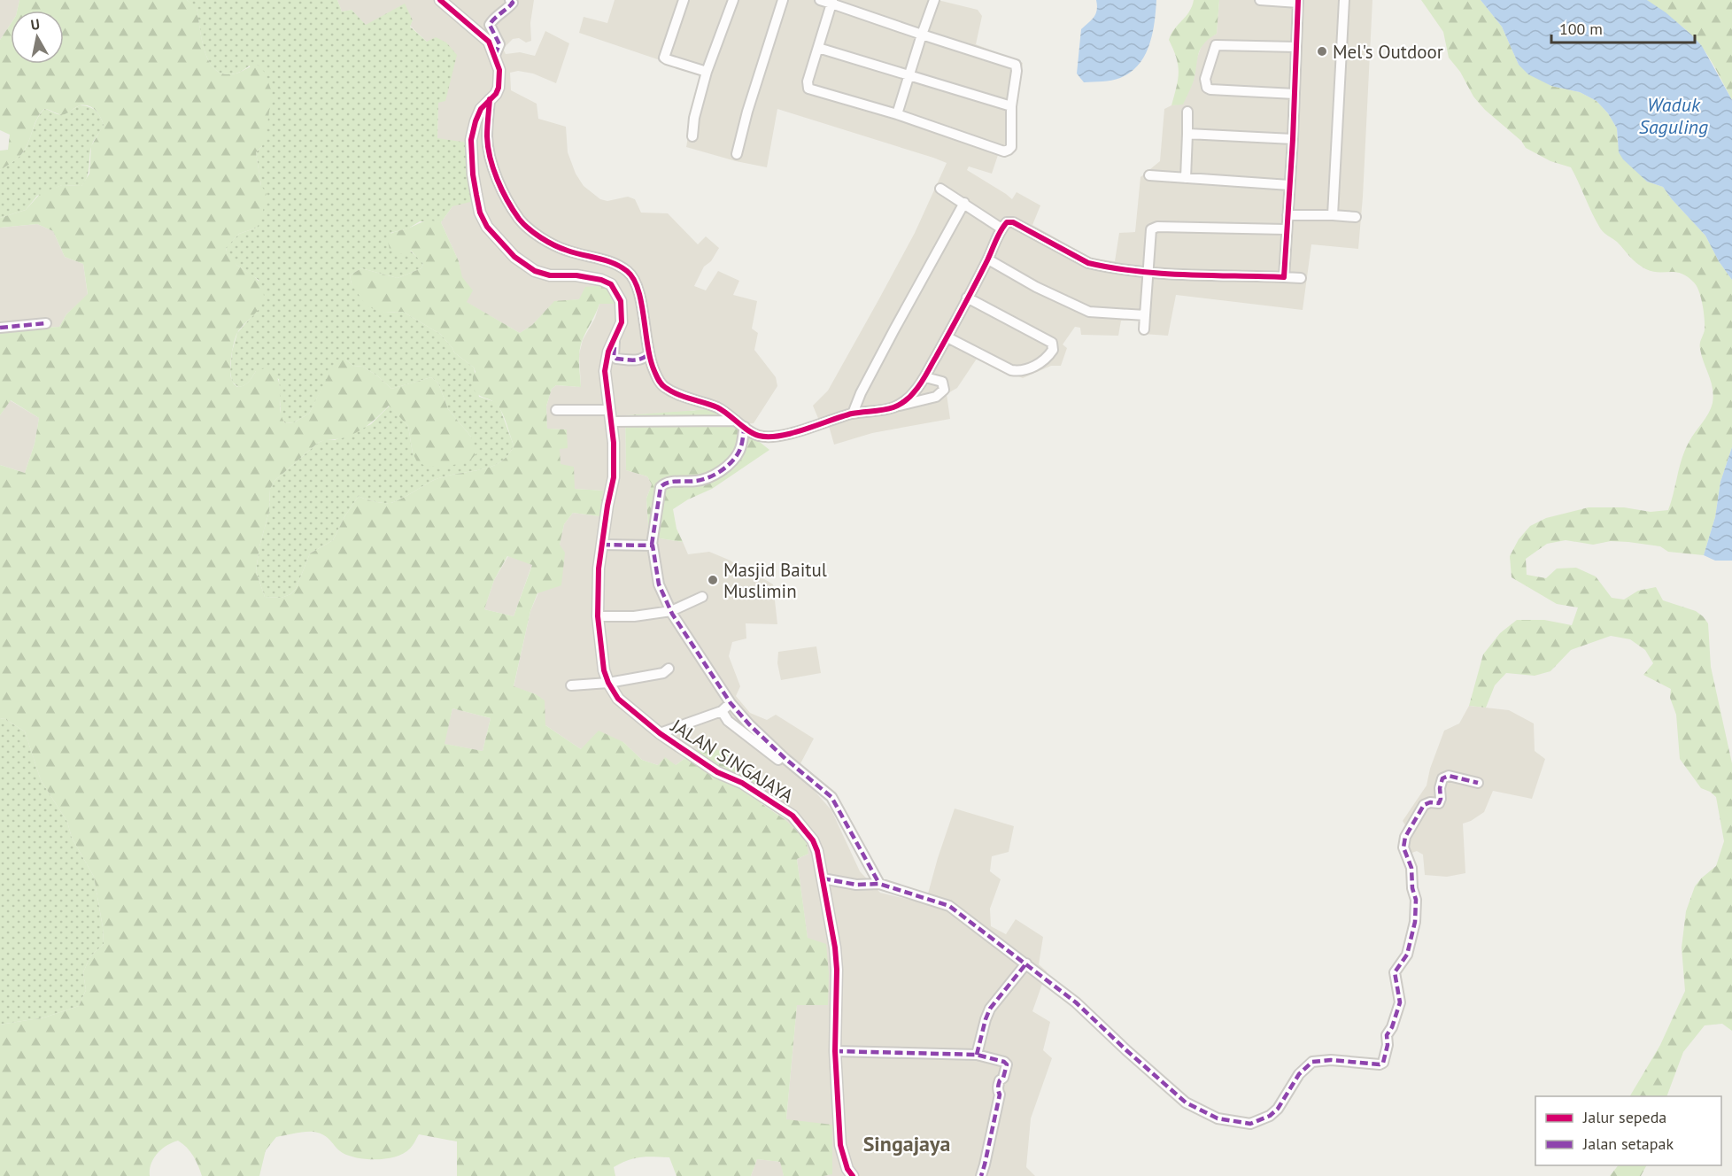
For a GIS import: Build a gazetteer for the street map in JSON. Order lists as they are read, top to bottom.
{
  "streets": {
    "street": ["JALAN SINGAJAYA"]
  },
  "districts": ["Singajaya"],
  "water": ["Waduk Saguling"],
  "places": ["Mel's Outdoor", "Masjid Baitul Muslimin"],
  "legend": ["Jalur sepeda", "Jalan setapak"],
  "scale_bar": "100 m",
  "north": "top"
}
